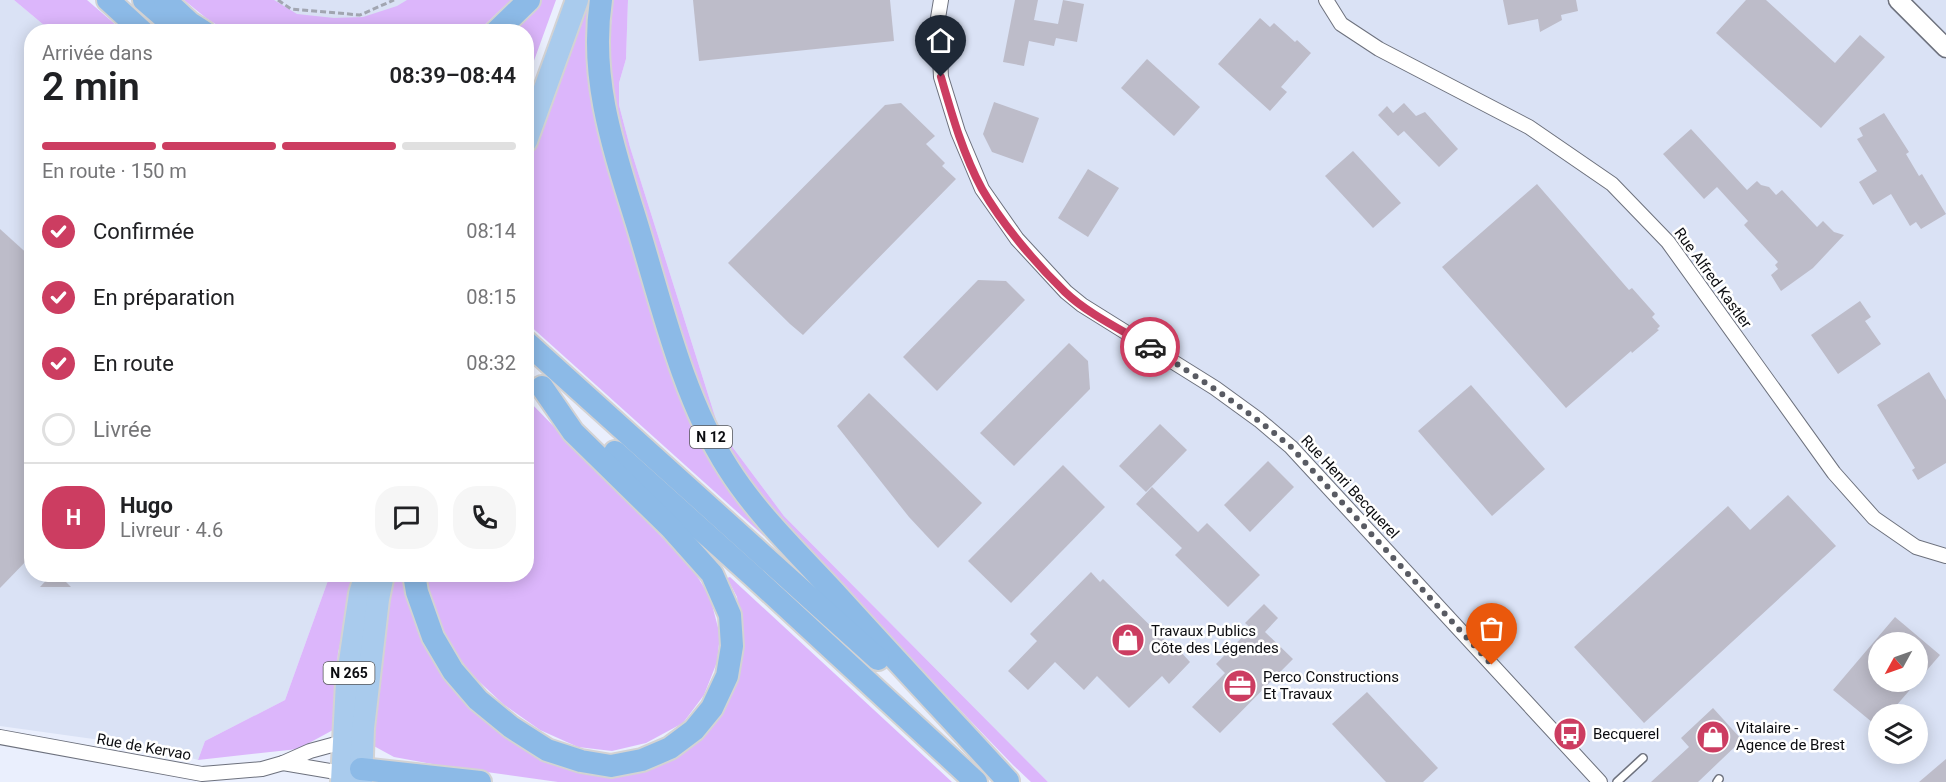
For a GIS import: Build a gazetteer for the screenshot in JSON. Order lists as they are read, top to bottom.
{
  "streets": {
    "highway": ["N 12"],
    "main road": ["N 265"],
    "street": ["Rue Alfred Kastler", "Rue Henri Becquerel", "Rue de Kervao"]
  },
  "crossings": [
    ["N 265", "Rue de Kervao"]
  ],
  "places": {
    "shop": ["Travaux Publics Côte des Légendes", "Vitalaire - Agence de Brest"],
    "office": ["Perco Constructions Et Travaux"],
    "bus stop": ["Becquerel"]
  },
  "north": "bottom left",
  "page": {
    "heading": ["2 min", "Arrivée dans", "08:39–08:44"],
    "panel": ["Hugo", "Livreur · 4.6"],
    "bar": "En route · 150 m",
    "list": [
      ["Confirmée", "08:14"],
      ["En préparation", "08:15"],
      ["En route", "08:32"],
      "Livrée"
    ],
    "round": "H"
  }
}
